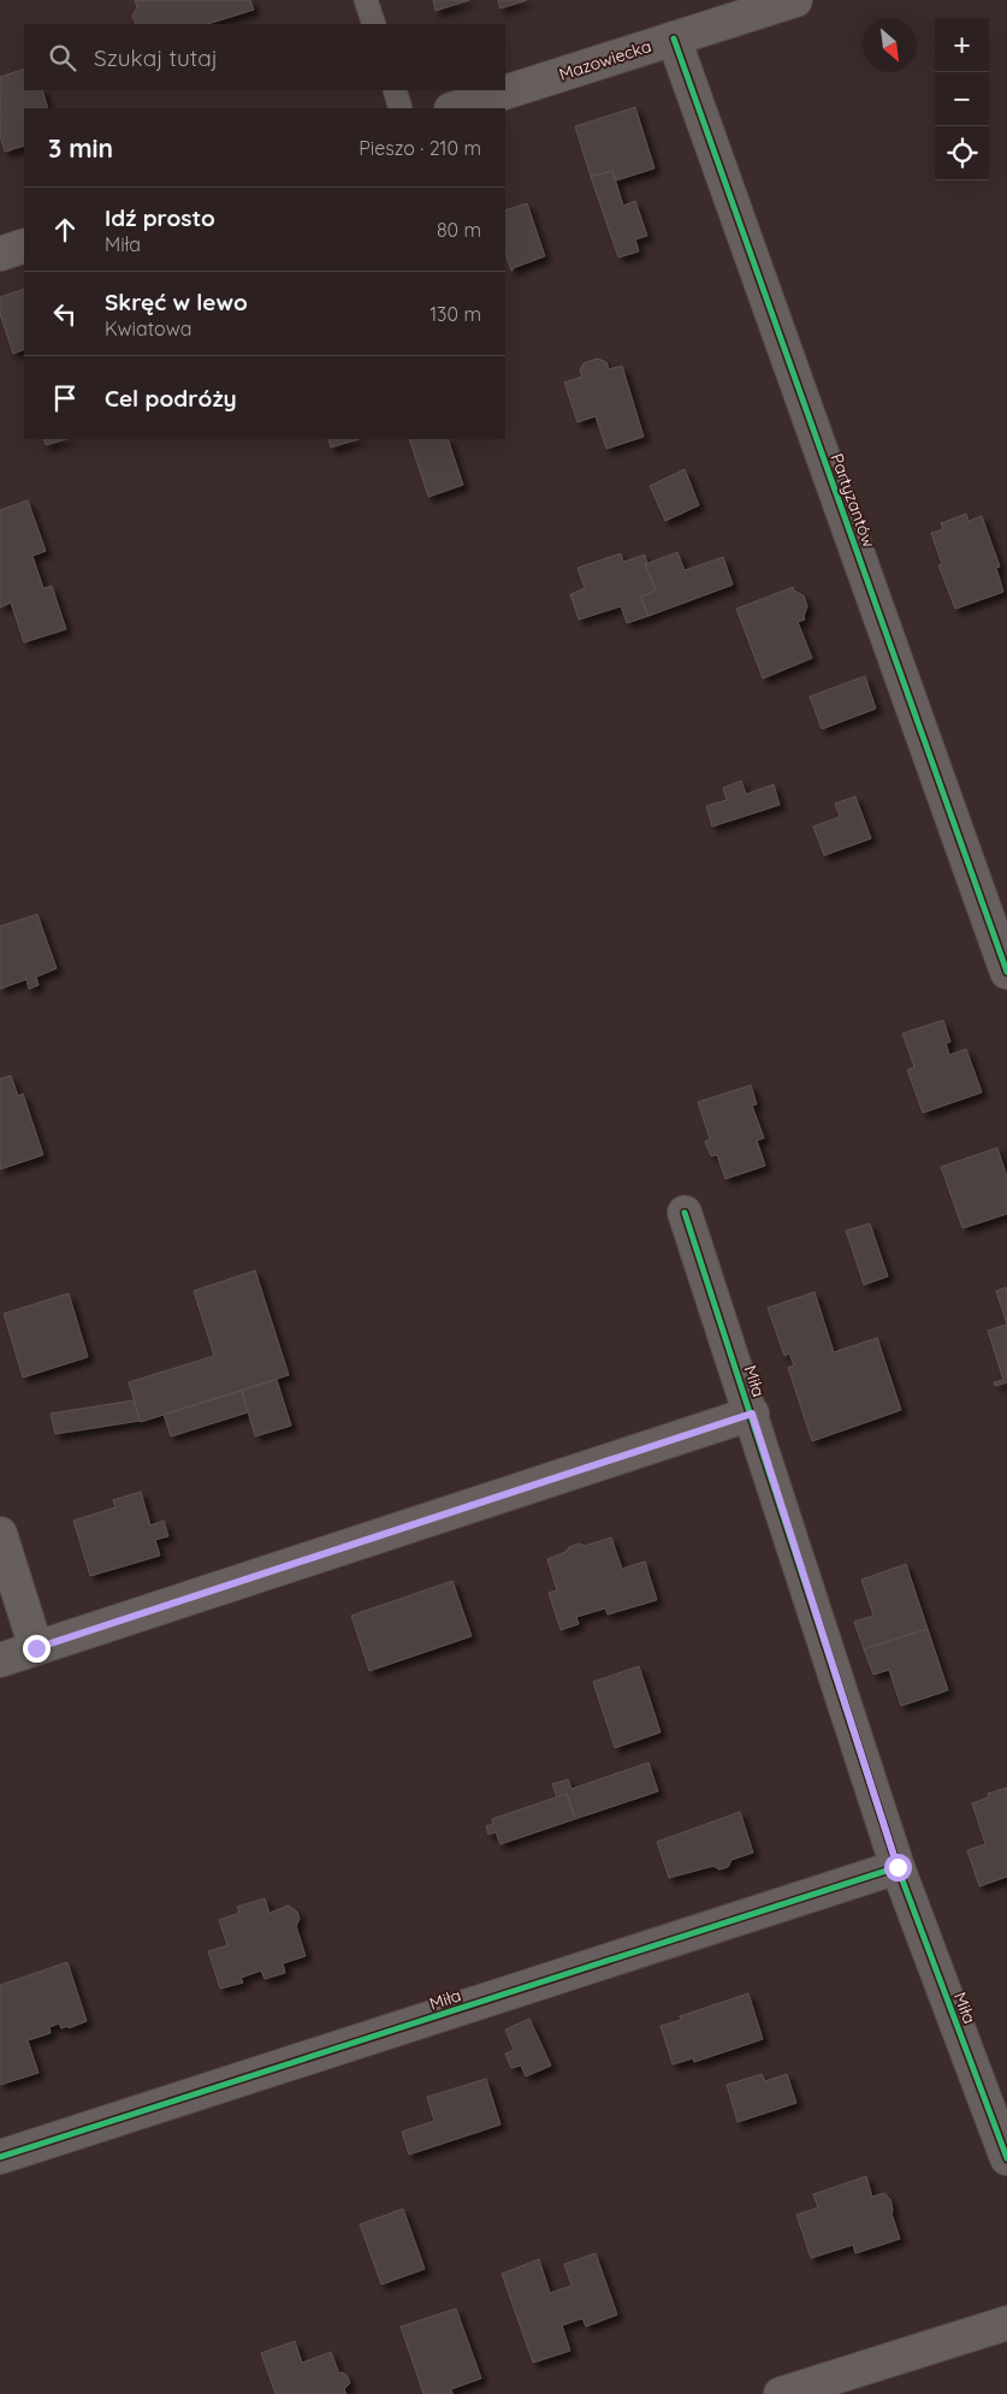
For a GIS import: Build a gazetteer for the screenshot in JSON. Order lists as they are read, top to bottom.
{
  "streets": {
    "street": ["Mazowiecka", "Partyzantów", "Miła"]
  },
  "crossings": [
    ["Mazowiecka", "Partyzantów"]
  ],
  "north": "bottom right",
  "page": {
    "map_buttons": ["+", "−"],
    "search": "Szukaj tutaj",
    "heading": ["3 min", "Pieszo · 210 m"],
    "list": [
      ["Idź prosto", "Miła", "80 m"],
      ["Skręć w lewo", "Kwiatowa", "130 m"],
      "Cel podróży"
    ]
  }
}
